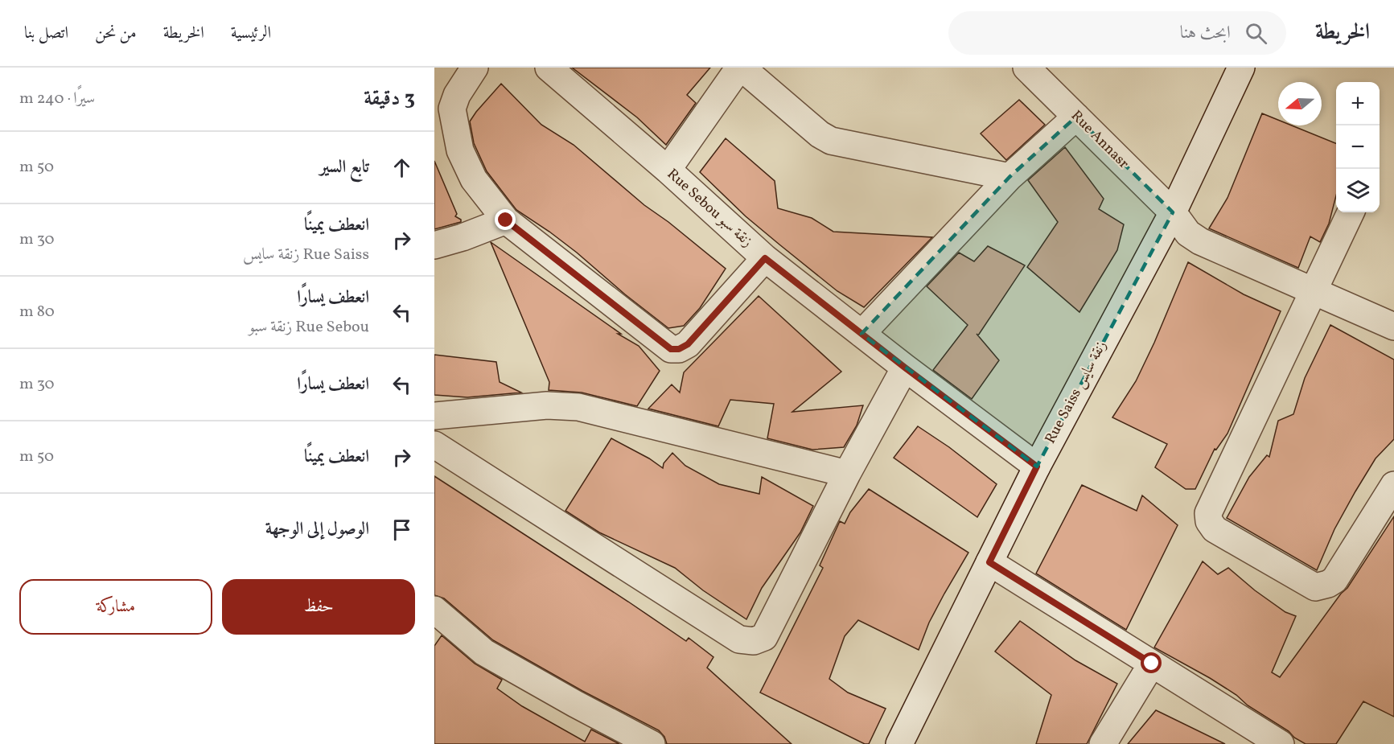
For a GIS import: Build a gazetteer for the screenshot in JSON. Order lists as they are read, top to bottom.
{
  "streets": {
    "street": ["Rue Annasr", "Rue Sebou زنقة سبو", "Rue Saiss زنقة سايس"]
  },
  "crossings": [
    ["Rue Annasr", "Rue Saiss زنقة سايس"],
    ["Rue Sebou زنقة سبو", "Rue Saiss زنقة سايس"]
  ],
  "north": "left",
  "page": {
    "header": "الخريطة",
    "search": "ابحث هنا",
    "nav": [
      "الرئيسية",
      "الخريطة",
      "من نحن",
      "اتصل بنا"
    ],
    "heading": ["3 دقيقة", "سيرًا · 240 m"],
    "map_buttons": ["+", "−"],
    "list": [
      ["تابع السير", "50 m"],
      ["انعطف يمينًا", "Rue Saiss زنقة سايس", "30 m"],
      ["انعطف يسارًا", "Rue Sebou زنقة سبو", "80 m"],
      ["انعطف يسارًا", "30 m"],
      ["انعطف يمينًا", "50 m"],
      "الوصول إلى الوجهة"
    ],
    "buttons": ["حفظ", "مشاركة"]
  }
}
